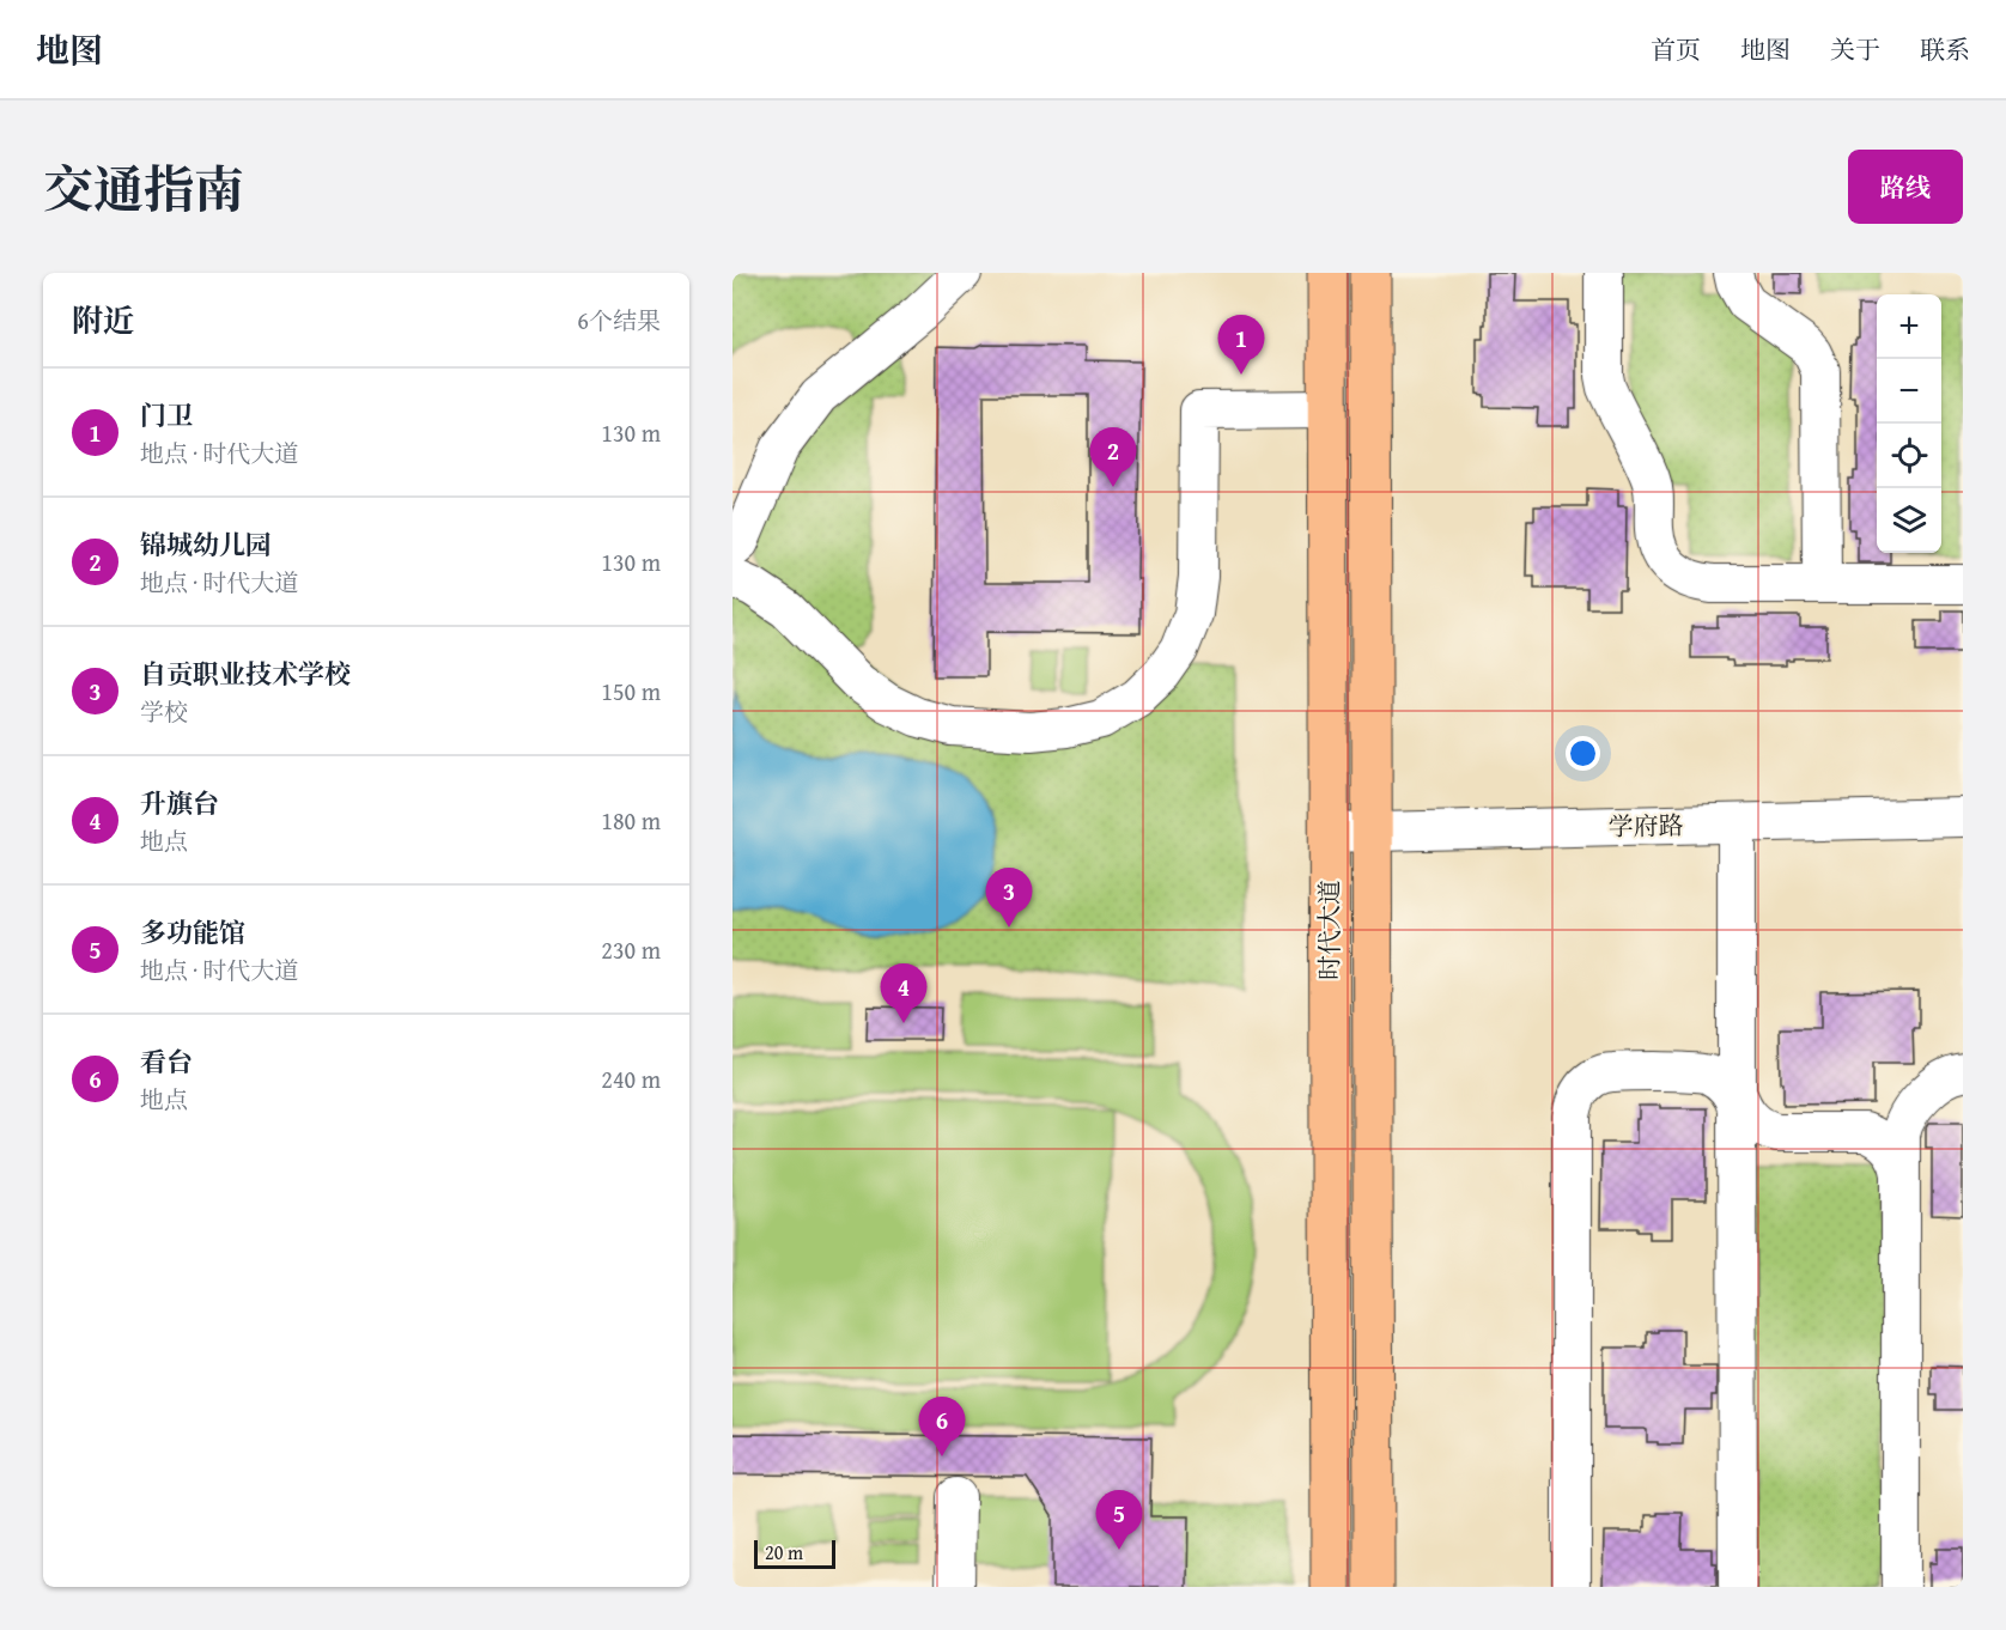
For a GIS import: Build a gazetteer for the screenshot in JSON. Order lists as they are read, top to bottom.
{
  "streets": {
    "main road": ["时代大道"],
    "street": ["学府路"]
  },
  "crossings": [
    ["学府路", "时代大道"]
  ],
  "scale_bar": "20 m",
  "page": {
    "header": "地图",
    "nav": [
      "首页",
      "地图",
      "关于",
      "联系"
    ],
    "title": "交通指南",
    "buttons": "路线",
    "heading": ["附近", "6个结果"],
    "map_buttons": ["+", "−"],
    "pins": [
      "1",
      "2",
      "3",
      "4",
      "6",
      "5"
    ],
    "list": [
      {
        "mark": "1",
        "name": "门卫",
        "note": "地点 · 时代大道",
        "value": "130 m"
      },
      {
        "mark": "2",
        "name": "锦城幼儿园",
        "note": "地点 · 时代大道",
        "value": "130 m"
      },
      {
        "mark": "3",
        "name": "自贡职业技术学校",
        "note": "学校",
        "value": "150 m"
      },
      {
        "mark": "4",
        "name": "升旗台",
        "note": "地点",
        "value": "180 m"
      },
      {
        "mark": "5",
        "name": "多功能馆",
        "note": "地点 · 时代大道",
        "value": "230 m"
      },
      {
        "mark": "6",
        "name": "看台",
        "note": "地点",
        "value": "240 m"
      }
    ],
    "scale": "20 m"
  }
}
